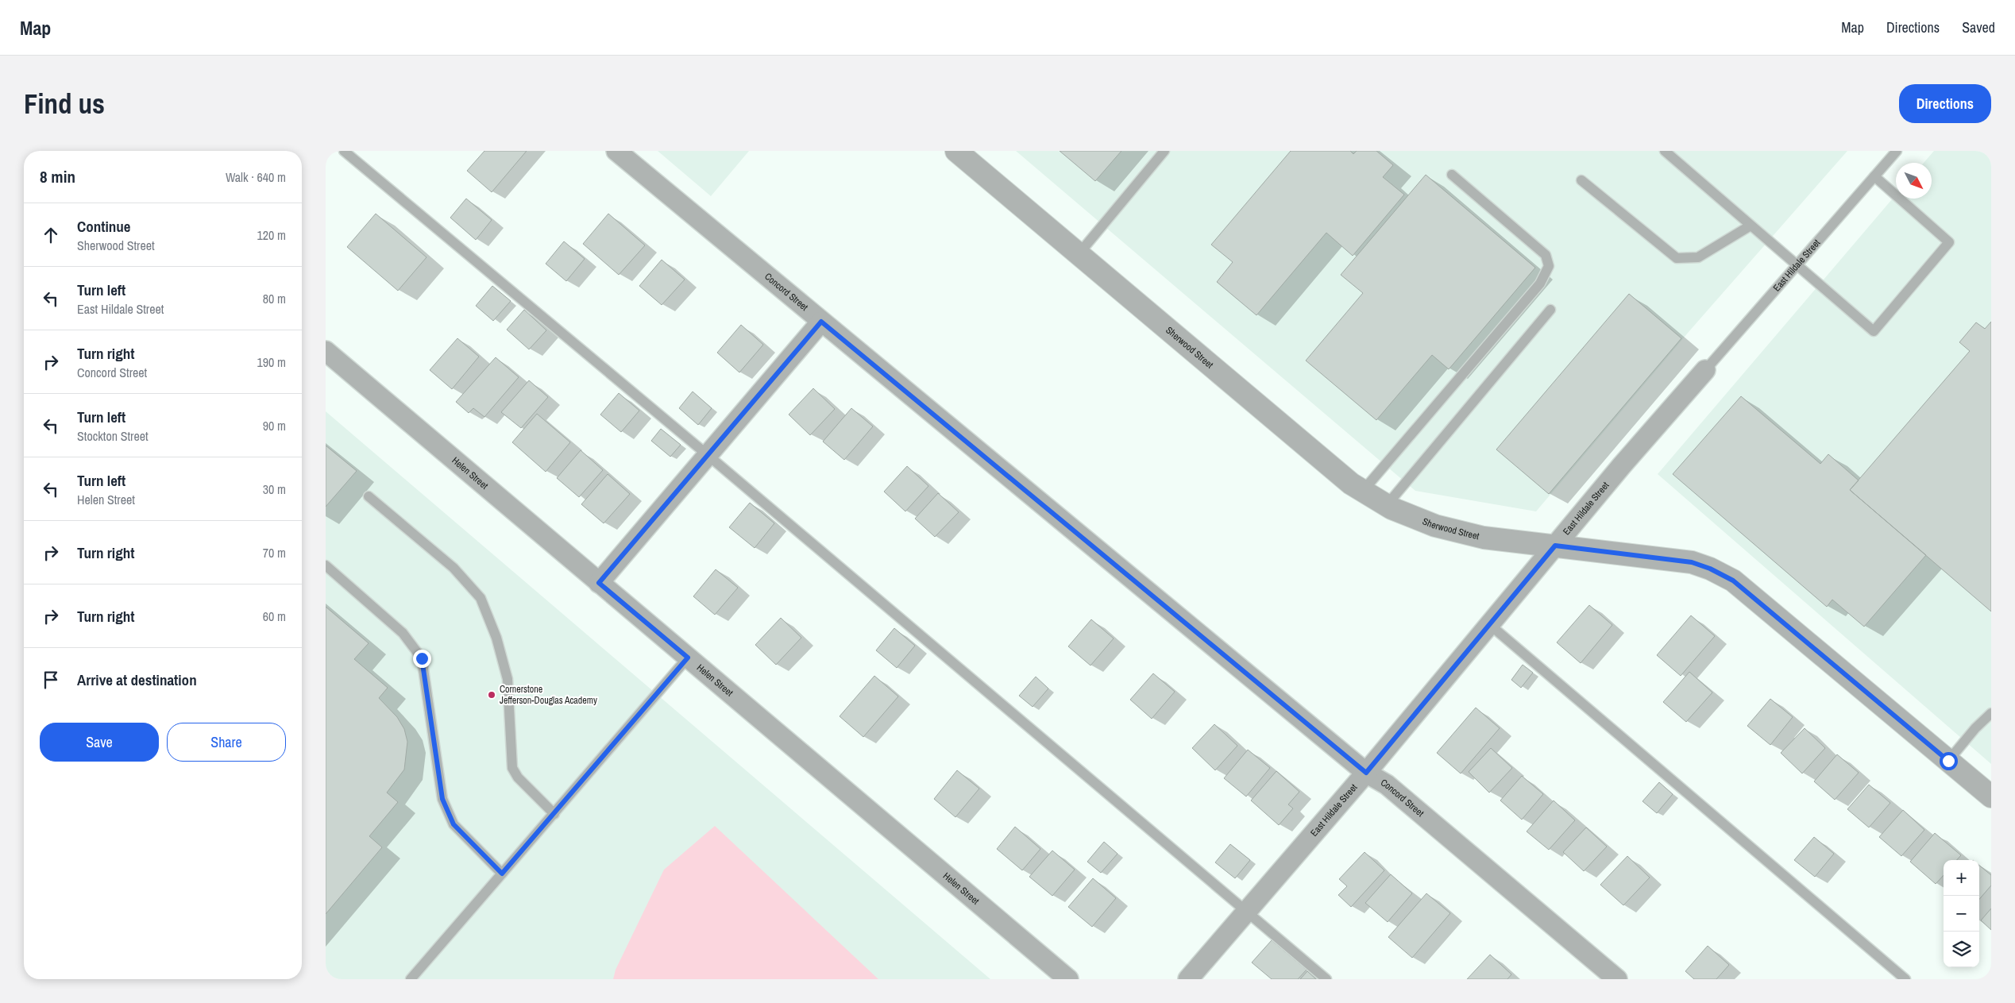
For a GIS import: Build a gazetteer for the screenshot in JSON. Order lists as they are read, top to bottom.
{
  "streets": {
    "street": [
      "East Hildale Street",
      "Concord Street",
      "Sherwood Street",
      "Helen Street"
    ]
  },
  "crossings": [
    ["East Hildale Street", "Concord Street"],
    ["East Hildale Street", "Sherwood Street"]
  ],
  "places": ["Cornerstone Jefferson-Douglas Academy"],
  "north": "bottom right",
  "page": {
    "header": "Map",
    "nav": ["Map", "Directions", "Saved"],
    "buttons": [
      "Directions",
      ["Save", "Share"]
    ],
    "title": "Find us",
    "heading": ["8 min", "Walk · 640 m"],
    "list": [
      ["Continue", "Sherwood Street", "120 m"],
      ["Turn left", "East Hildale Street", "80 m"],
      ["Turn right", "Concord Street", "190 m"],
      ["Turn left", "Stockton Street", "90 m"],
      ["Turn left", "Helen Street", "30 m"],
      ["Turn right", "70 m"],
      ["Turn right", "60 m"],
      "Arrive at destination"
    ],
    "map_buttons": ["+", "−"]
  }
}
